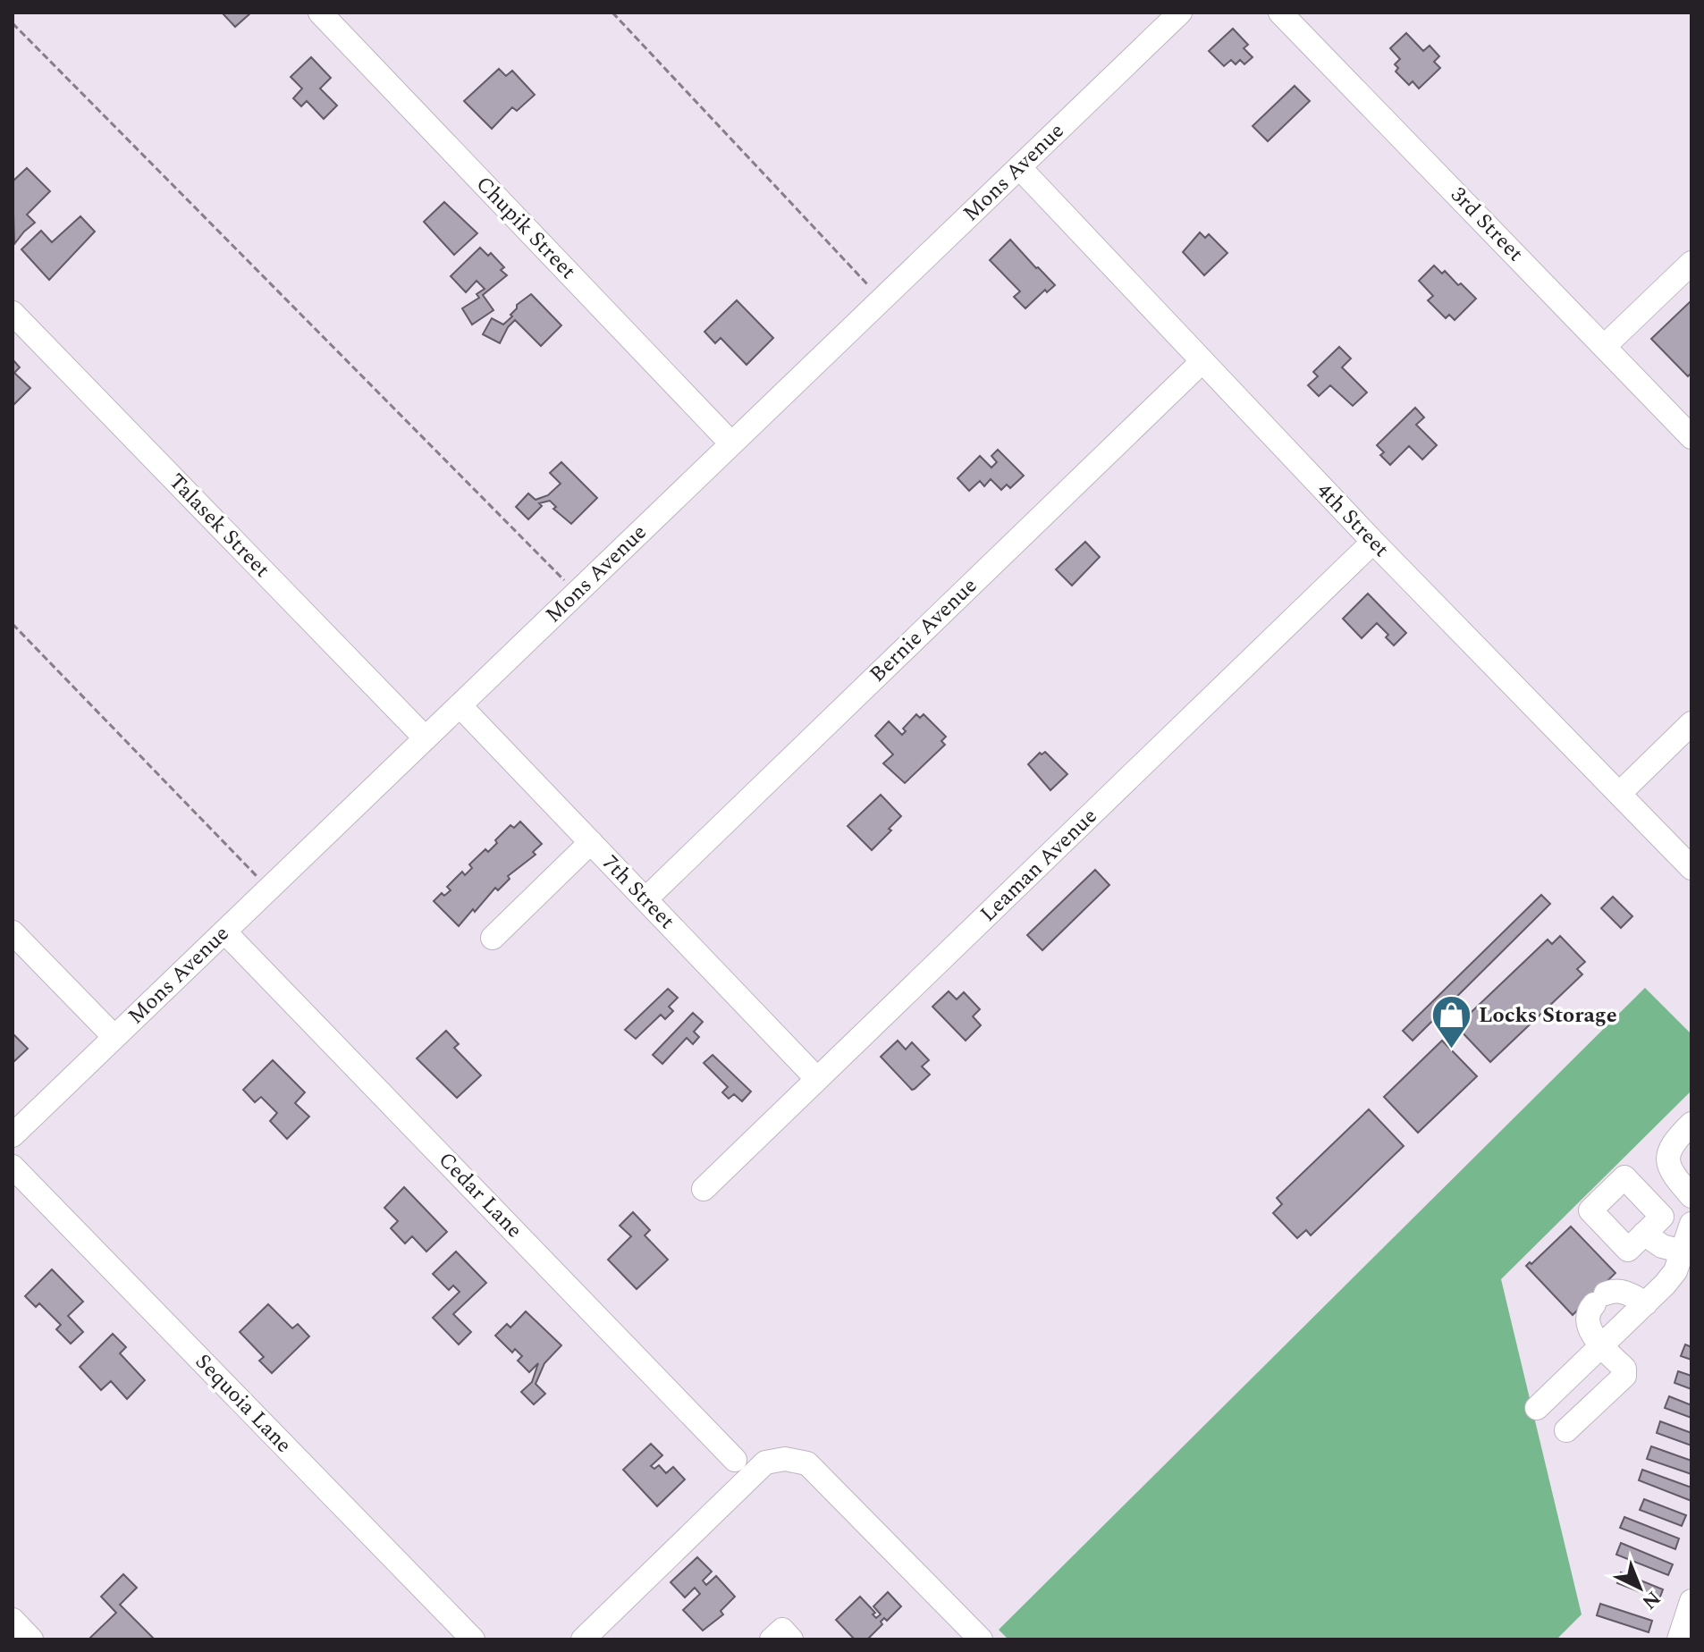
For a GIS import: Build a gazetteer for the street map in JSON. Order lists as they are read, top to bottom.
{
  "streets": {
    "street": [
      "Mons Avenue",
      "3rd Street",
      "Chupik Street",
      "4th Street",
      "Talasek Street",
      "Bernie Avenue",
      "Leaman Avenue",
      "7th Street",
      "Cedar Lane",
      "Sequoia Lane"
    ]
  },
  "crossings": [
    ["Mons Avenue", "Chupik Street"],
    ["Mons Avenue", "4th Street"],
    ["Mons Avenue", "Talasek Street"],
    ["Mons Avenue", "7th Street"],
    ["Mons Avenue", "Cedar Lane"],
    ["4th Street", "Bernie Avenue"],
    ["4th Street", "Leaman Avenue"],
    ["Bernie Avenue", "7th Street"],
    ["Leaman Avenue", "7th Street"]
  ],
  "places": {
    "shop": ["Locks Storage"]
  },
  "north": "bottom right"
}
